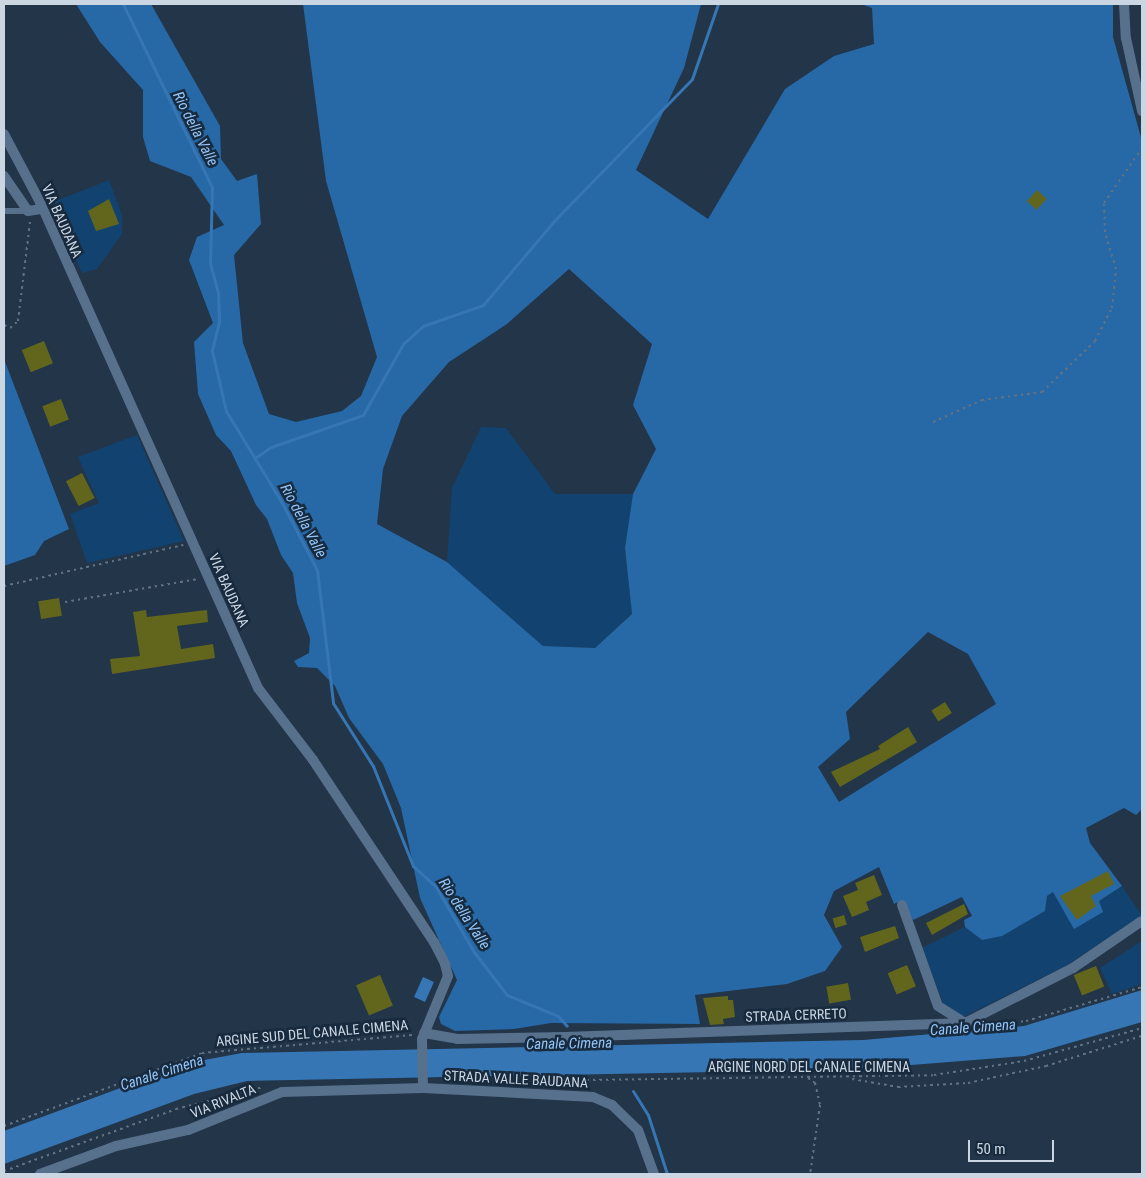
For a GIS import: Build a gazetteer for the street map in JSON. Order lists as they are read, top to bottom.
{
  "streets": {
    "street": [
      "VIA BAUDANA",
      "STRADA CERRETO",
      "STRADA VALLE BAUDANA",
      "VIA RIVALTA"
    ],
    "path": ["ARGINE SUD DEL CANALE CIMENA", "ARGINE NORD DEL CANALE CIMENA"]
  },
  "crossings": [
    ["VIA BAUDANA", "STRADA CERRETO"],
    ["VIA BAUDANA", "ARGINE SUD DEL CANALE CIMENA"],
    ["STRADA CERRETO", "ARGINE SUD DEL CANALE CIMENA"],
    ["STRADA VALLE BAUDANA", "VIA RIVALTA"]
  ],
  "water": ["Rio della Valle", "Canale Cimena"],
  "scale_bar": "50 m"
}
